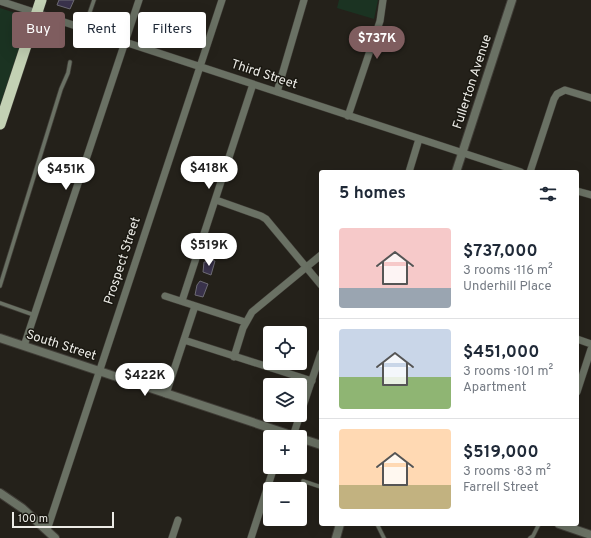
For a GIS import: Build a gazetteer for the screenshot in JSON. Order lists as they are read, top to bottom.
{
  "streets": {
    "street": [
      "Third Street",
      "Fullerton Avenue",
      "Prospect Street",
      "South Street"
    ]
  },
  "crossings": [
    ["Third Street", "Fullerton Avenue"],
    ["Third Street", "Prospect Street"],
    ["Prospect Street", "South Street"]
  ],
  "scale_bar": "100 m",
  "page": {
    "chip": ["Buy", "Rent", "Filters"],
    "price": [
      "$737K",
      "$418K",
      "$451K",
      "$519K",
      "$422K"
    ],
    "heading": "5 homes",
    "list": [
      {
        "name": "$737,000",
        "note": "3 rooms · 116 m² · Underhill Place"
      },
      {
        "name": "$451,000",
        "note": "3 rooms · 101 m² · Apartment"
      },
      {
        "name": "$519,000",
        "note": "3 rooms · 83 m² · Farrell Street"
      }
    ],
    "map_buttons": ["+", "−"],
    "scale": "100 m"
  }
}
